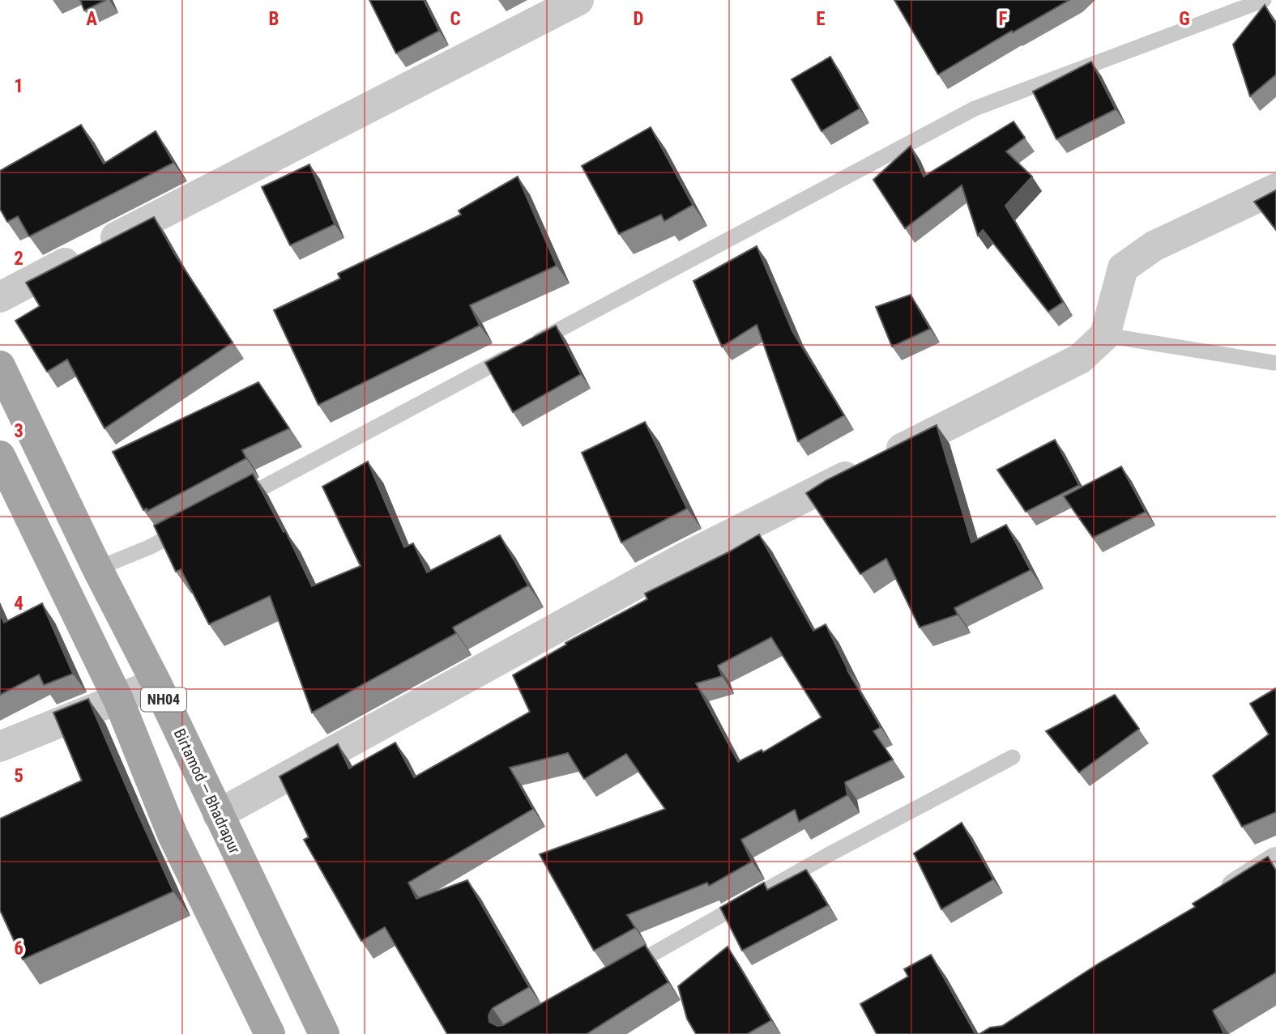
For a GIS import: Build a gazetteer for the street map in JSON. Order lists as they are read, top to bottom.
{
  "streets": {
    "main road": ["NH04", "Birtamod — Bhadrapur"]
  },
  "grid": {
    "columns": [
      "A",
      "B",
      "C",
      "D",
      "E",
      "F",
      "G"
    ],
    "rows": [
      "1",
      "2",
      "3",
      "4",
      "5",
      "6"
    ]
  }
}
